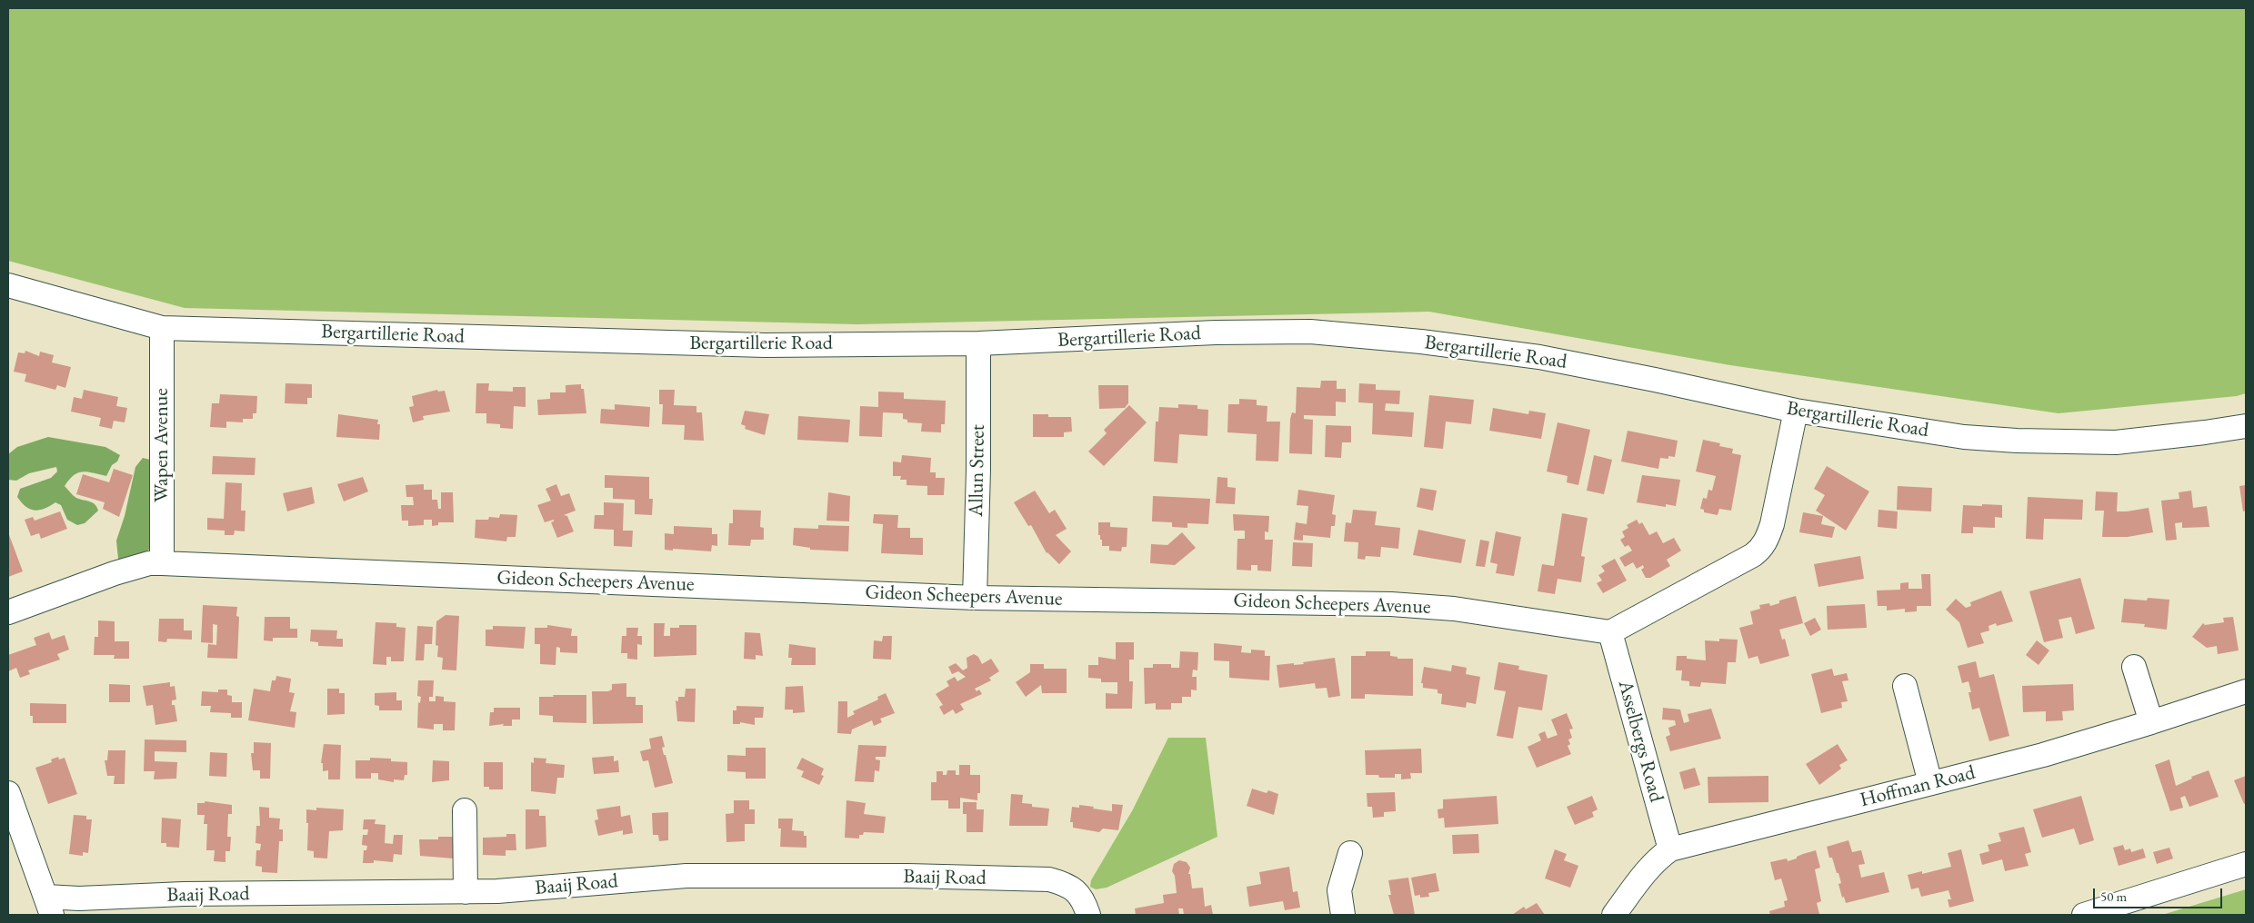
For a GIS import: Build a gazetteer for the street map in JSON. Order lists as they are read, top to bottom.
{
  "streets": {
    "street": [
      "Bergartillerie Road",
      "Wapen Avenue",
      "Allun Street",
      "Gideon Scheepers Avenue",
      "Asselbergs Road",
      "Hoffman Road",
      "Baaij Road"
    ]
  },
  "crossings": [
    ["Bergartillerie Road", "Wapen Avenue"],
    ["Bergartillerie Road", "Allun Street"],
    ["Wapen Avenue", "Gideon Scheepers Avenue"],
    ["Allun Street", "Gideon Scheepers Avenue"],
    ["Gideon Scheepers Avenue", "Asselbergs Road"],
    ["Asselbergs Road", "Hoffman Road"]
  ],
  "scale_bar": "50 m"
}
